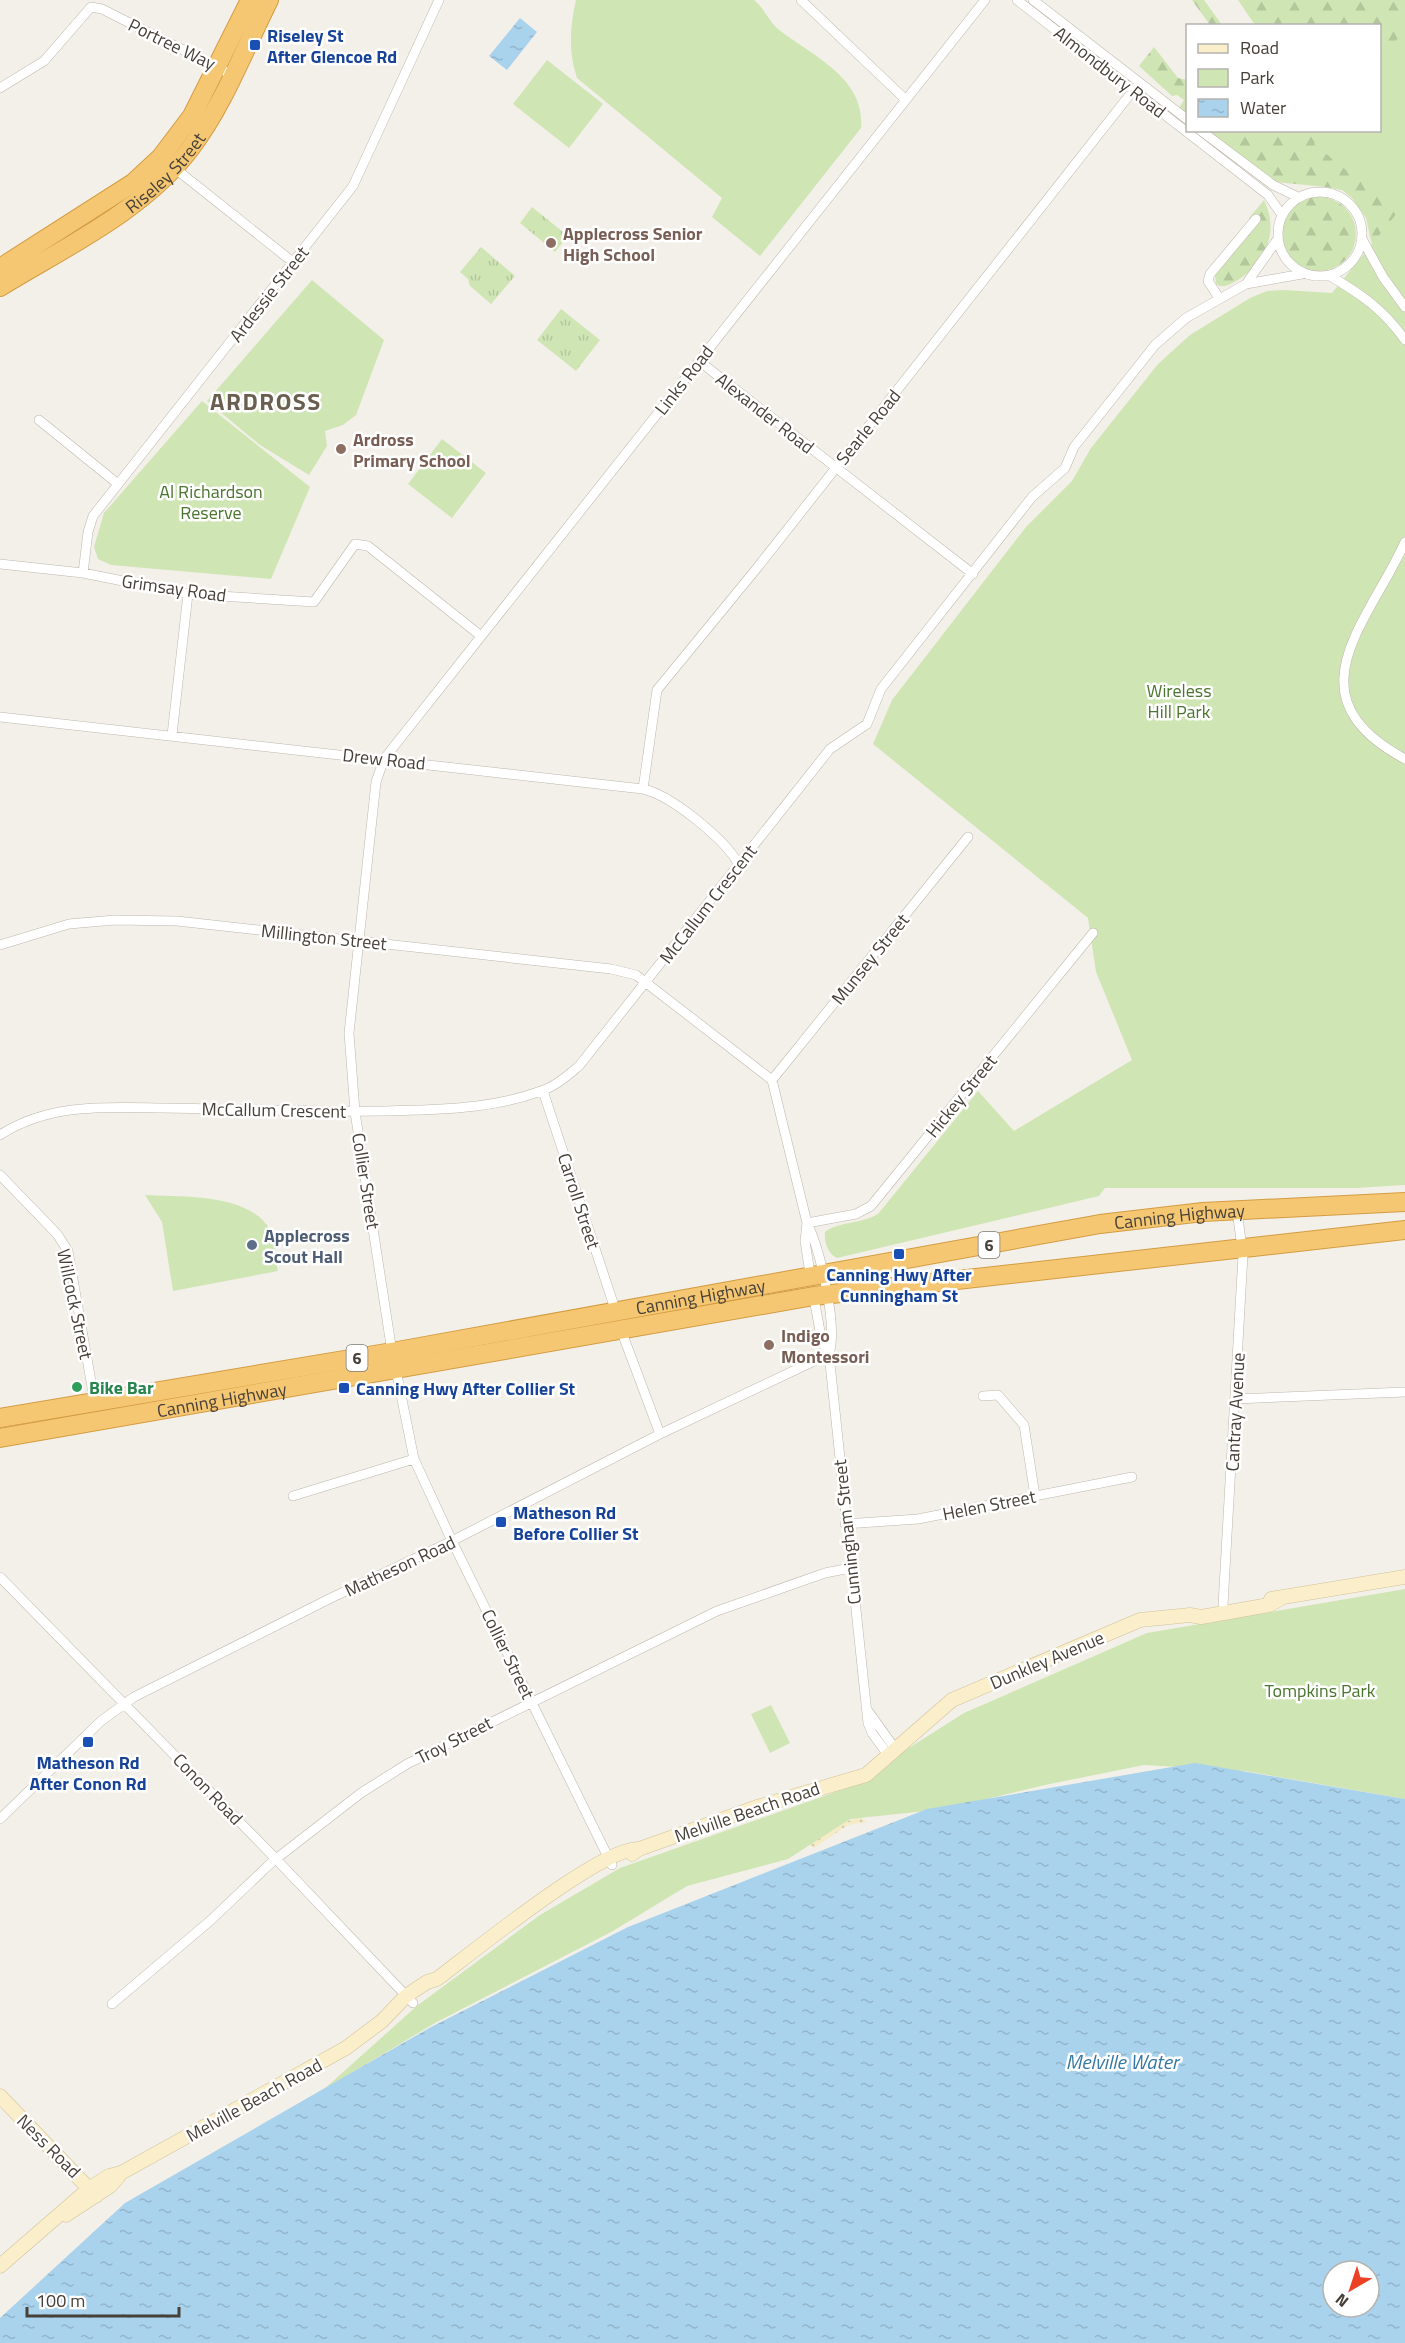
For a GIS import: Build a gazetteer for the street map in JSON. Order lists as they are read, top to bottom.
{
  "streets": {
    "highway": ["Riseley Street", "Canning Highway", "6"],
    "street": [
      "Portree Way",
      "Almondbury Road",
      "Ardessie Street",
      "Links Road",
      "Alexander Road",
      "Searle Road",
      "Grimsay Road",
      "Drew Road",
      "McCallum Crescent",
      "Millington Street",
      "Munsey Street",
      "Hickey Street",
      "Collier Street",
      "Carroll Street",
      "Willcock Street",
      "Cantray Avenue",
      "Helen Street",
      "Cunningham Street",
      "Matheson Road",
      "Dunkley Avenue",
      "Troy Street",
      "Conon Road",
      "Melville Beach Road",
      "Ness Road"
    ]
  },
  "crossings": [
    ["Portree Way", "Riseley Street"],
    ["Almondbury Road", "Searle Road"],
    ["Almondbury Road", "McCallum Crescent"],
    ["Ardessie Street", "Grimsay Road"],
    ["Links Road", "Alexander Road"],
    ["Links Road", "Grimsay Road"],
    ["Links Road", "Drew Road"],
    ["Links Road", "Collier Street"],
    ["Alexander Road", "Searle Road"],
    ["Alexander Road", "McCallum Crescent"],
    ["Searle Road", "Drew Road"],
    ["Drew Road", "McCallum Crescent"],
    ["Drew Road", "Collier Street"],
    ["McCallum Crescent", "Millington Street"],
    ["McCallum Crescent", "Collier Street"],
    ["McCallum Crescent", "Carroll Street"],
    ["Millington Street", "Collier Street"],
    ["Munsey Street", "Cunningham Street"],
    ["Hickey Street", "Cunningham Street"],
    ["Collier Street", "Canning Highway"],
    ["Collier Street", "Matheson Road"],
    ["Collier Street", "Troy Street"],
    ["Collier Street", "Melville Beach Road"],
    ["Carroll Street", "Canning Highway"],
    ["Canning Highway", "Willcock Street"],
    ["Canning Highway", "Cantray Avenue"],
    ["Canning Highway", "Cunningham Street"],
    ["Cantray Avenue", "Dunkley Avenue"],
    ["Helen Street", "Cunningham Street"],
    ["Cunningham Street", "Matheson Road"],
    ["Cunningham Street", "Dunkley Avenue"],
    ["Cunningham Street", "Troy Street"],
    ["Cunningham Street", "Melville Beach Road"],
    ["Matheson Road", "Conon Road"],
    ["Dunkley Avenue", "Melville Beach Road"],
    ["Troy Street", "Conon Road"],
    ["Conon Road", "Melville Beach Road"],
    ["Melville Beach Road", "Ness Road"]
  ],
  "districts": ["ARDROSS"],
  "water": ["Melville Water"],
  "parks": ["Al Richardson Reserve", "Wireless Hill Park", "Tompkins Park"],
  "places": {
    "transit": [
      "Riseley St After Glencoe Rd",
      "Canning Hwy After Cunningham St",
      "Canning Hwy After Collier St",
      "Matheson Rd Before Collier St",
      "Matheson Rd After Conon Rd"
    ],
    "other": [
      "Applecross Senior High School",
      "Ardross Primary School",
      "Applecross Scout Hall",
      "Indigo Montessori",
      "Bike Bar"
    ]
  },
  "legend": ["Road", "Park", "Water"],
  "scale_bar": "100 m",
  "north": "bottom left"
}
